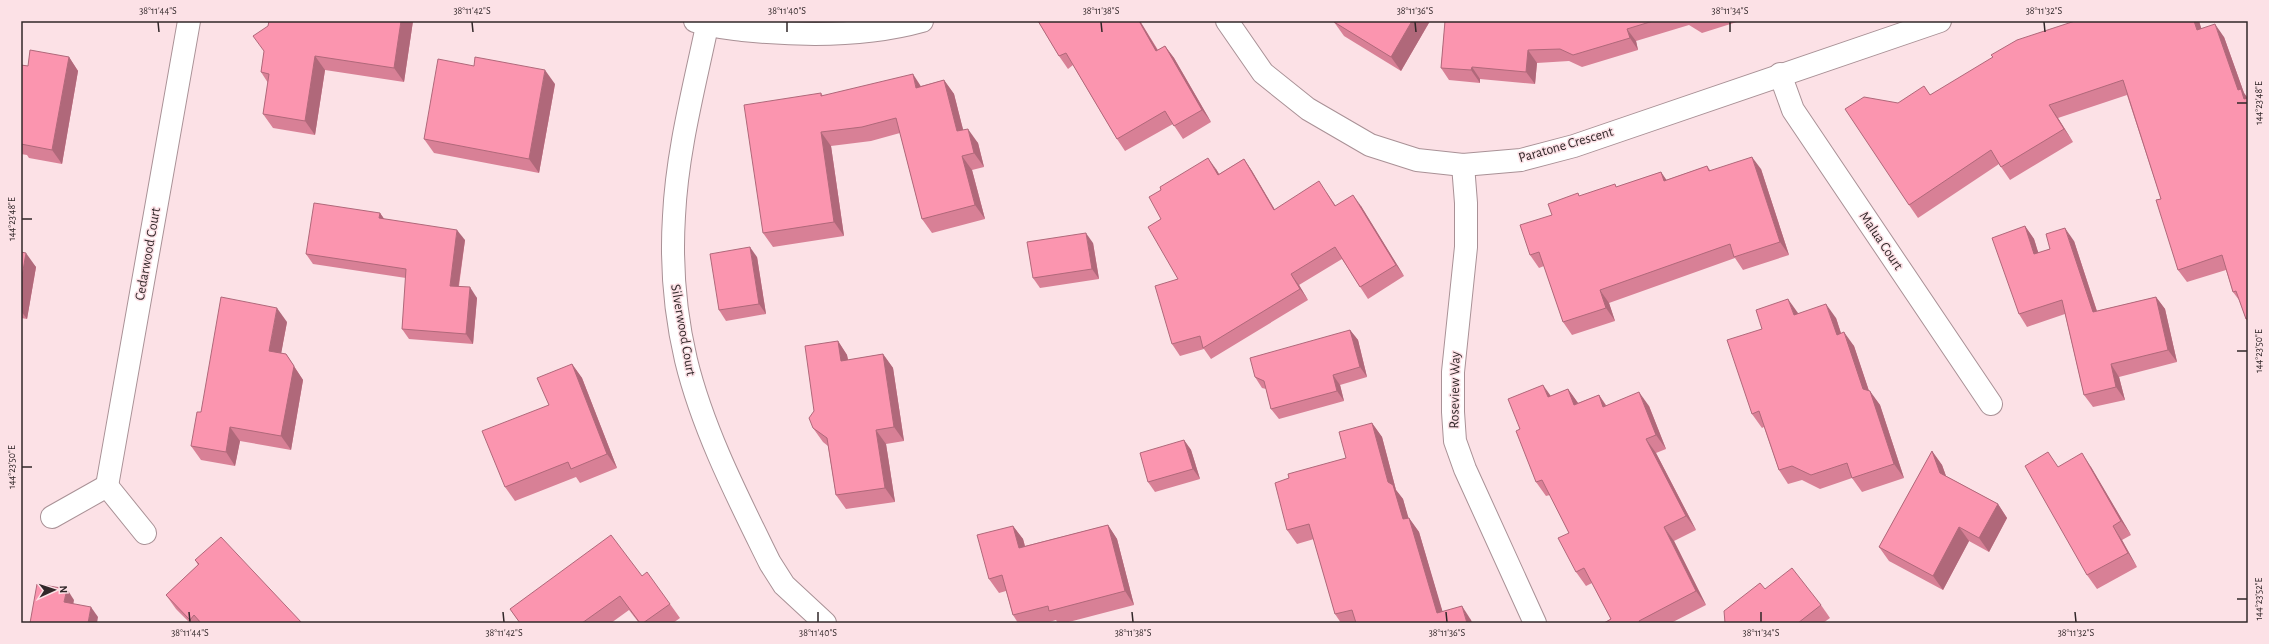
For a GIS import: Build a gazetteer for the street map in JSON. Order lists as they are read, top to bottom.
{
  "streets": {
    "street": [
      "Paratone Crescent",
      "Malua Court",
      "Cedarwood Court",
      "Silverwood Court",
      "Roseview Way"
    ]
  },
  "crossings": [
    ["Paratone Crescent", "Malua Court"],
    ["Paratone Crescent", "Roseview Way"]
  ],
  "north": "right",
  "coordinates": [
    "38°11'44\"S",
    "38°11'42\"S",
    "38°11'40\"S",
    "38°11'38\"S",
    "38°11'36\"S",
    "38°11'34\"S",
    "38°11'32\"S",
    "144°23'48\"E",
    "144°23'50\"E",
    "144°23'52\"E"
  ]
}
